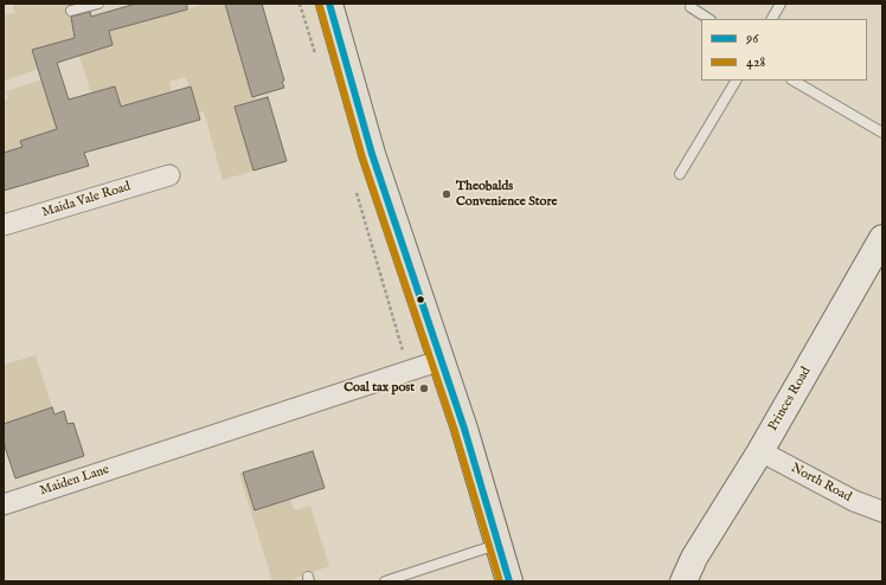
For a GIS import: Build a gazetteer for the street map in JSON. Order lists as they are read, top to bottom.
{
  "streets": {
    "main road": ["Princes Road"],
    "street": ["Maida Vale Road", "Maiden Lane", "North Road"]
  },
  "crossings": [
    ["Princes Road", "North Road"]
  ],
  "places": ["Theobalds Convenience Store", "Coal tax post"],
  "lines": ["transit line 96", "transit line 428"],
  "legend": ["96", "428"]
}
